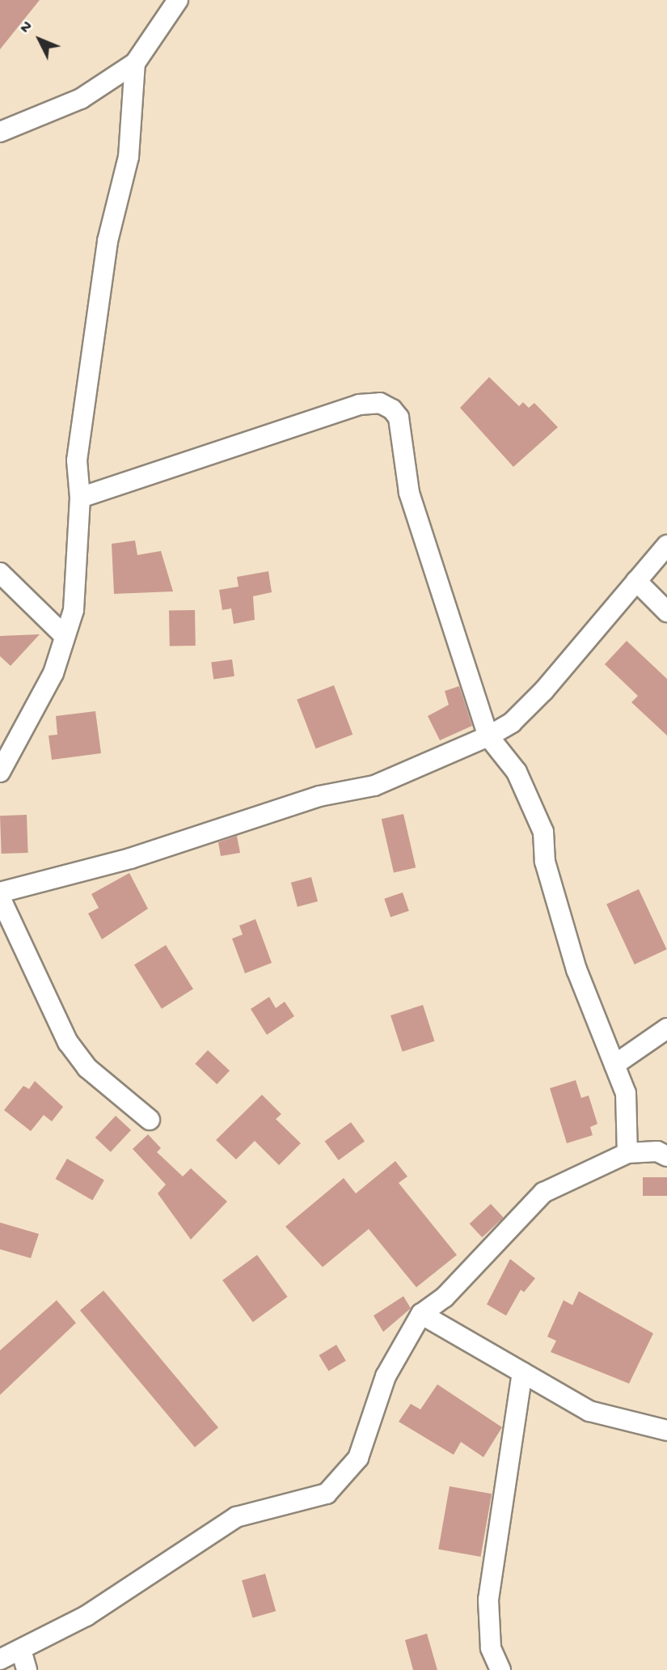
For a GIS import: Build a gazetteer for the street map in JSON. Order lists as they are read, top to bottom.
{
  "north": "top left"
}
